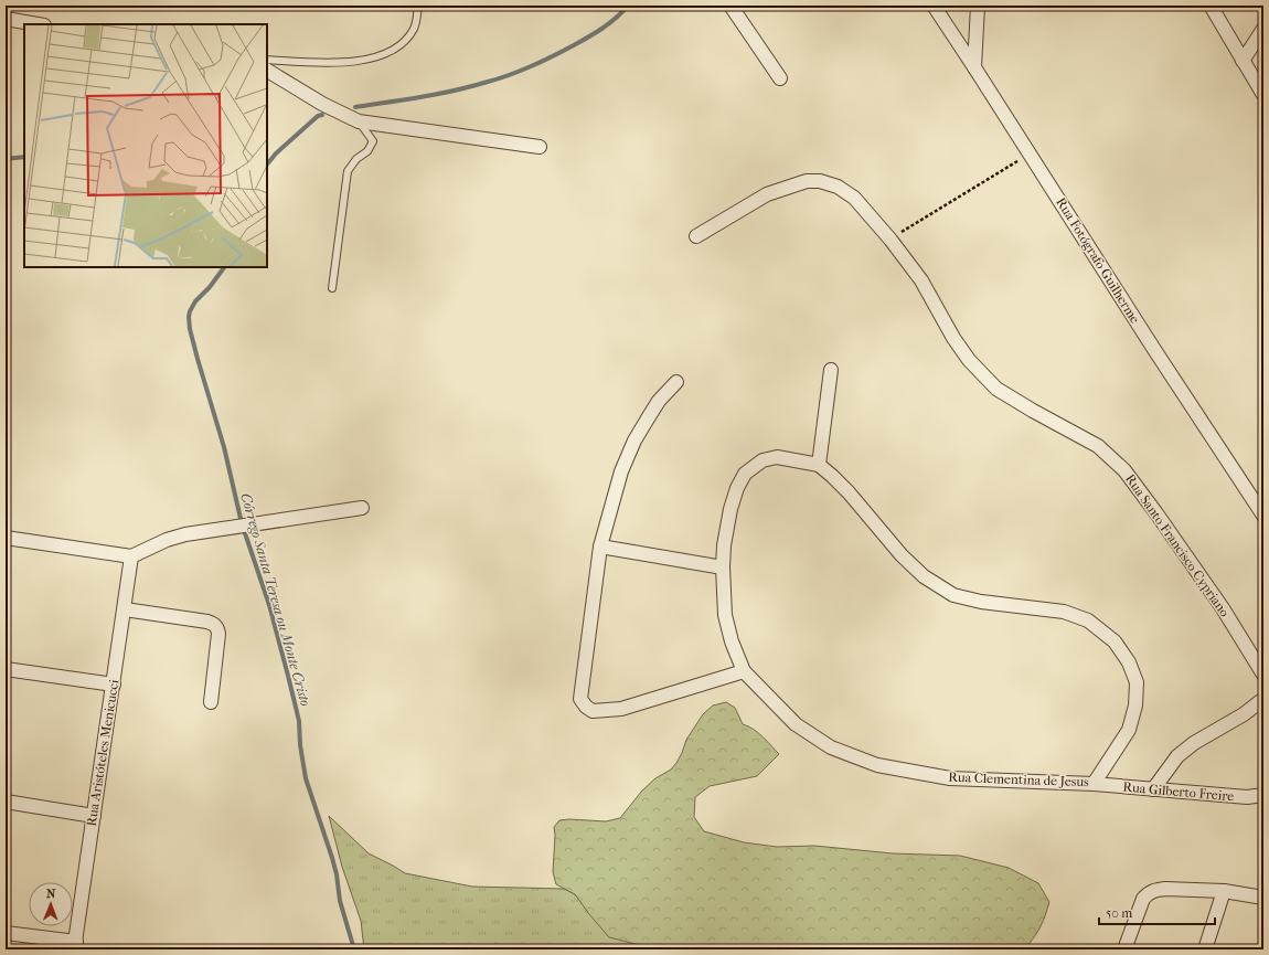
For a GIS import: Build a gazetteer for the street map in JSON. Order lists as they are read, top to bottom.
{
  "streets": {
    "street": [
      "Rua Fotógrafo Guilherme",
      "Rua Santo Francisco Cypriano",
      "Rua Aristóteles Menicucci",
      "Rua Clementina de Jesus",
      "Rua Gilberto Freire"
    ]
  },
  "crossings": [
    ["Rua Clementina de Jesus", "Rua Gilberto Freire"]
  ],
  "water": ["Córrego Santa Teresa ou Monte Cristo"],
  "scale_bar": "50 m",
  "north": "top"
}
